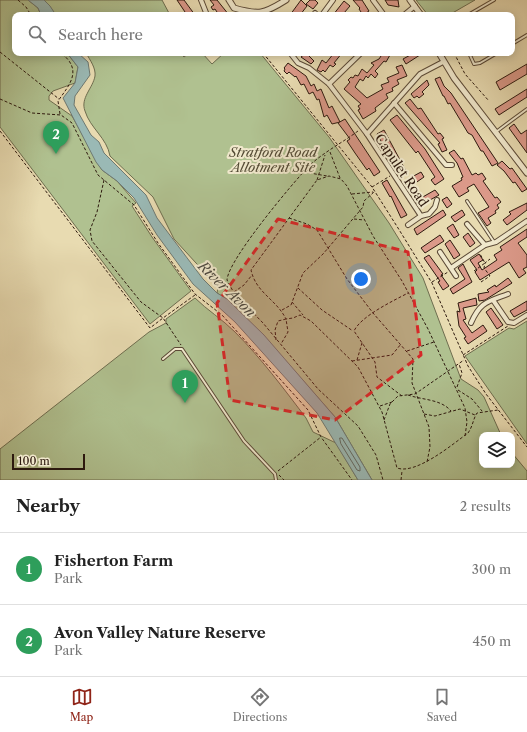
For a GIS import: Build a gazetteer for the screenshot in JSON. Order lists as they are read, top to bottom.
{
  "streets": {
    "street": ["Capulet Road"]
  },
  "water": ["River Avon"],
  "parks": ["Stratford Road Allotment Site"],
  "scale_bar": "100 m",
  "page": {
    "search": "Search here",
    "pins": ["2", "1"],
    "scale": "100 m",
    "heading": ["Nearby", "2 results"],
    "list": [
      {
        "mark": "1",
        "name": "Fisherton Farm",
        "note": "Park",
        "value": "300 m"
      },
      {
        "mark": "2",
        "name": "Avon Valley Nature Reserve",
        "note": "Park",
        "value": "450 m"
      }
    ],
    "nav": ["Map", "Directions", "Saved"]
  }
}
